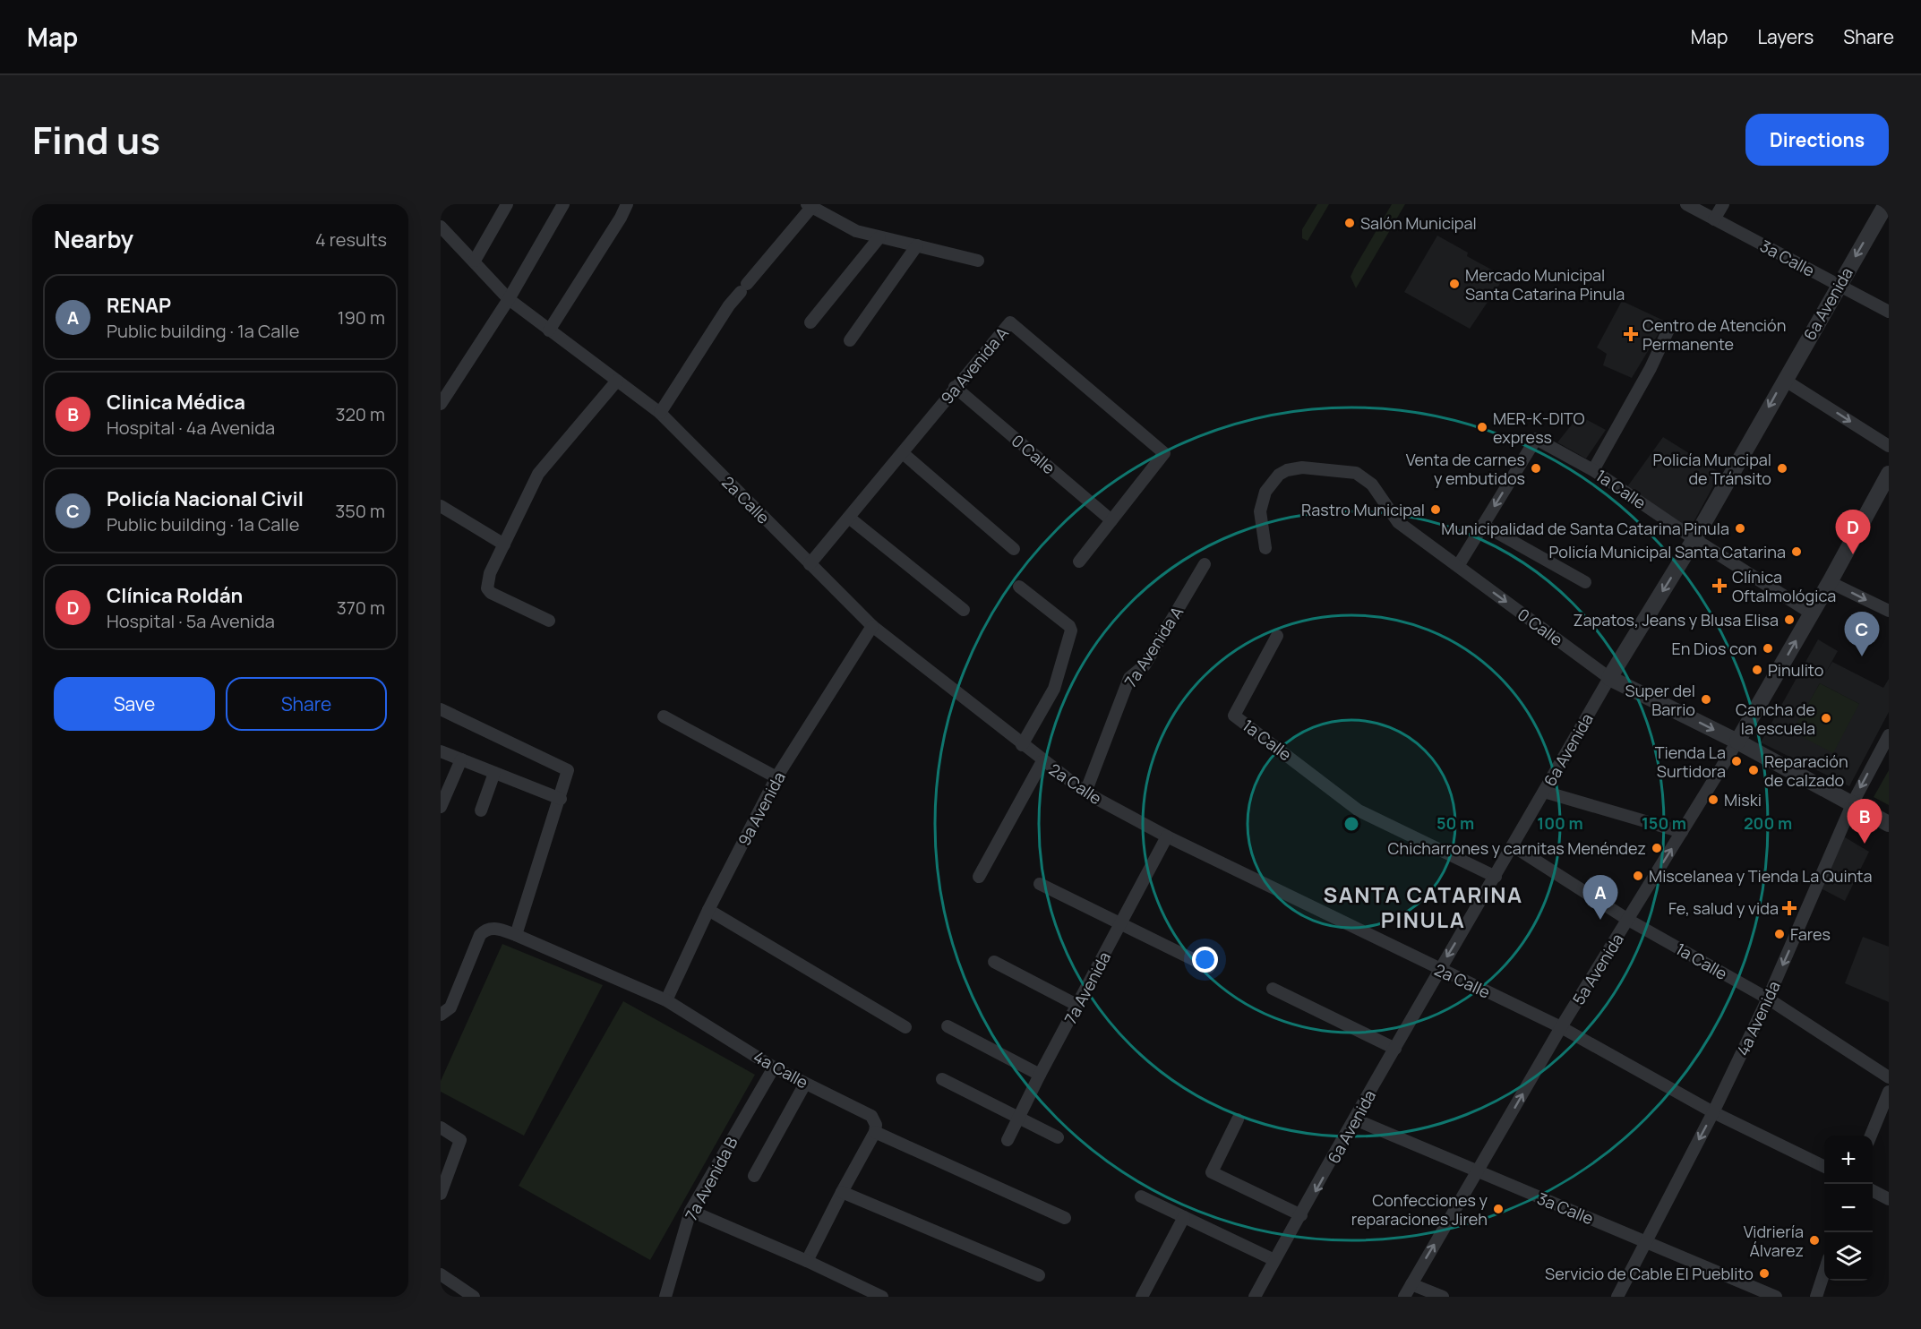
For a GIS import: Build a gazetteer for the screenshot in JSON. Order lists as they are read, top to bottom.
{
  "streets": {
    "street": [
      "3a Calle",
      "6a Avenida",
      "9a Avenida A",
      "0 Calle",
      "1a Calle",
      "2a Calle",
      "7a Avenida A",
      "9a Avenida",
      "5a Avenida",
      "7a Avenida",
      "4a Avenida",
      "4a Calle",
      "7a Avenida B"
    ]
  },
  "crossings": [
    ["3a Calle", "6a Avenida"],
    ["3a Calle", "5a Avenida"],
    ["3a Calle", "4a Avenida"],
    ["6a Avenida", "0 Calle"],
    ["6a Avenida", "1a Calle"],
    ["6a Avenida", "2a Calle"],
    ["9a Avenida A", "0 Calle"],
    ["9a Avenida A", "2a Calle"],
    ["0 Calle", "5a Avenida"],
    ["0 Calle", "4a Avenida"],
    ["1a Calle", "5a Avenida"],
    ["1a Calle", "4a Avenida"],
    ["2a Calle", "7a Avenida A"],
    ["2a Calle", "9a Avenida"],
    ["2a Calle", "5a Avenida"],
    ["2a Calle", "7a Avenida"],
    ["2a Calle", "4a Avenida"],
    ["9a Avenida", "4a Calle"],
    ["4a Calle", "7a Avenida B"]
  ],
  "one_way": ["6a Avenida", "5a Avenida", "4a Avenida"],
  "districts": ["SANTA CATARINA PINULA"],
  "places": {
    "other": [
      "Salón Municipal",
      "Mercado Municipal Santa Catarina Pinula",
      "MER-K-DITO express",
      "Venta de carnes y embutidos",
      "Policía Muncipal de Tránsito",
      "Rastro Municipal",
      "Municipalidad de Santa Catarina Pinula",
      "Policía Municipal Santa Catarina",
      "Zapatos, Jeans y Blusa Elisa",
      "En Dios con",
      "Pinulito",
      "Super del Barrio",
      "Cancha de la escuela",
      "Tienda La Surtidora",
      "Reparación de calzado",
      "Miski",
      "Chicharrones y carnitas Menéndez",
      "Miscelanea y Tienda La Quinta",
      "Fares",
      "Confecciones y reparaciones Jireh",
      "Vidriería Álvarez",
      "Servicio de Cable El Pueblito"
    ],
    "health": ["Centro de Atención Permanente", "Clínica Oftalmológica", "Fe, salud y vida"]
  },
  "page": {
    "header": "Map",
    "nav": ["Map", "Layers", "Share"],
    "title": "Find us",
    "buttons": [
      "Directions",
      ["Save", "Share"]
    ],
    "heading": ["Nearby", "4 results"],
    "list": [
      {
        "mark": "A",
        "name": "RENAP",
        "note": "Public building · 1a Calle",
        "value": "190 m"
      },
      {
        "mark": "B",
        "name": "Clinica Médica",
        "note": "Hospital · 4a Avenida",
        "value": "320 m"
      },
      {
        "mark": "C",
        "name": "Policía Nacional Civil",
        "note": "Public building · 1a Calle",
        "value": "350 m"
      },
      {
        "mark": "D",
        "name": "Clínica Roldán",
        "note": "Hospital · 5a Avenida",
        "value": "370 m"
      }
    ],
    "pins": [
      "D",
      "C",
      "B",
      "A"
    ],
    "map_buttons": ["+", "−"]
  },
  "rings": [
    "50 m",
    "100 m",
    "150 m",
    "200 m"
  ]
}
